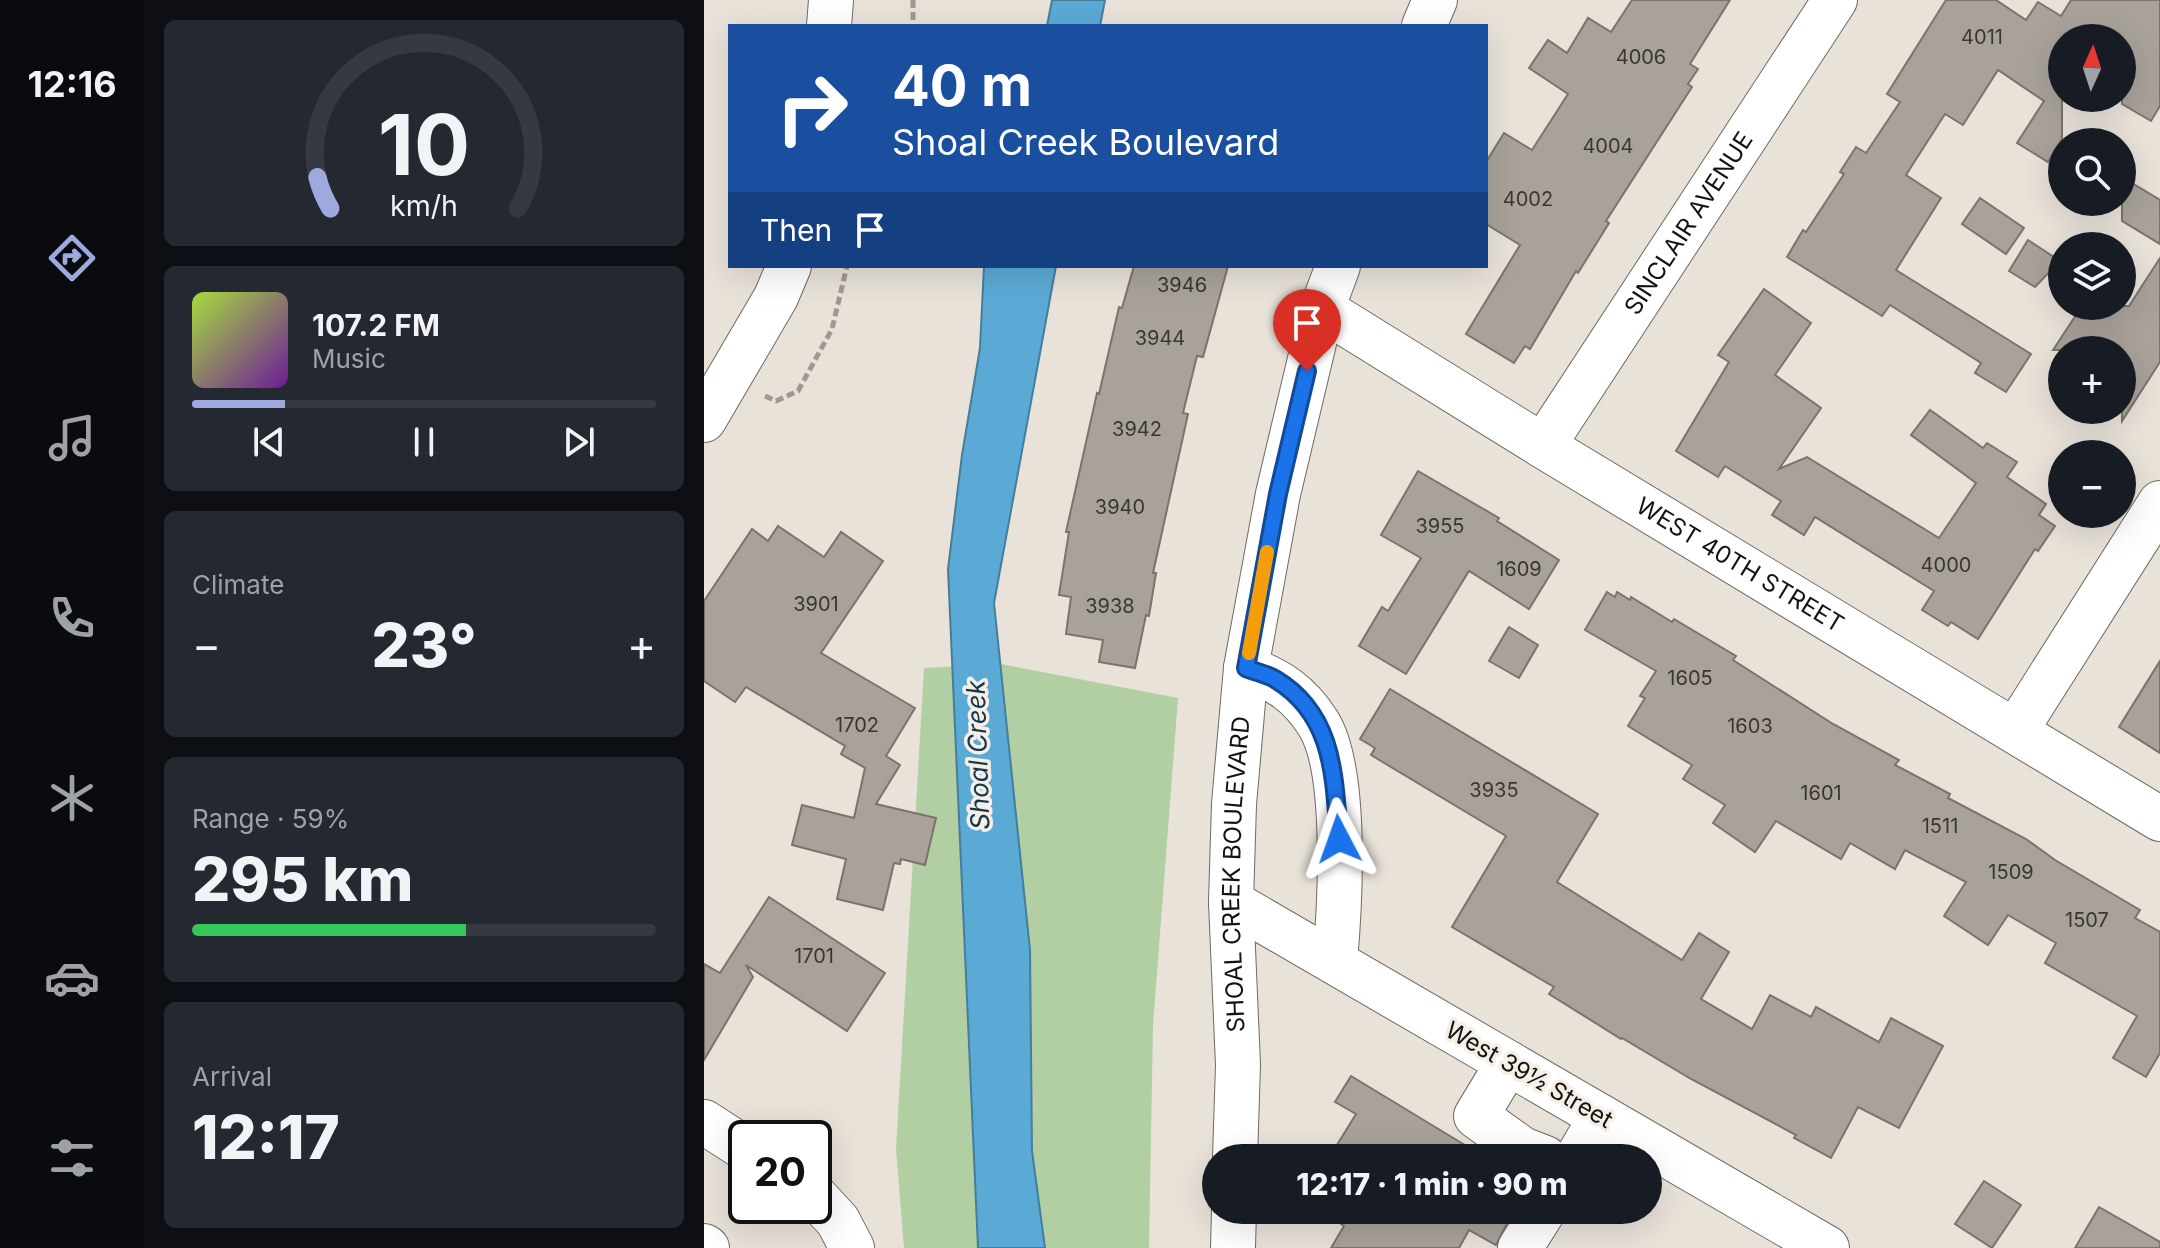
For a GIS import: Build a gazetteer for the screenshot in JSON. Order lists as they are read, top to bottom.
{
  "streets": {
    "street": [
      "SINCLAIR AVENUE",
      "WEST 40TH STREET",
      "SHOAL CREEK BOULEVARD",
      "West 39½ Street"
    ]
  },
  "crossings": [
    ["SINCLAIR AVENUE", "WEST 40TH STREET"],
    ["WEST 40TH STREET", "SHOAL CREEK BOULEVARD"],
    ["SHOAL CREEK BOULEVARD", "West 39½ Street"]
  ],
  "water": ["Shoal Creek"],
  "house_numbers": [
    "4011",
    "4006",
    "4004",
    "4002",
    "3946",
    "3944",
    "3942",
    "3940",
    "3955",
    "4000",
    "1609",
    "3901",
    "3938",
    "1605",
    "1702",
    "1603",
    "3935",
    "1601",
    "1511",
    "1509",
    "1507",
    "1701"
  ],
  "north": "top",
  "page": {
    "tabs": "12:16",
    "map_buttons": ["+", "−"],
    "turn": ["40 m", "Shoal Creek Boulevard"],
    "then": "Then",
    "song": ["107.2 FM", "Music"],
    "tile": [
      "Climate",
      ["Range · 59%", "295 km"],
      ["Arrival", "12:17"]
    ],
    "heat": ["−", "23°", "+"],
    "limit": "20",
    "trip": "12:17 · 1 min · 90 m",
    "gauge": ["10", "km/h"]
  }
}
